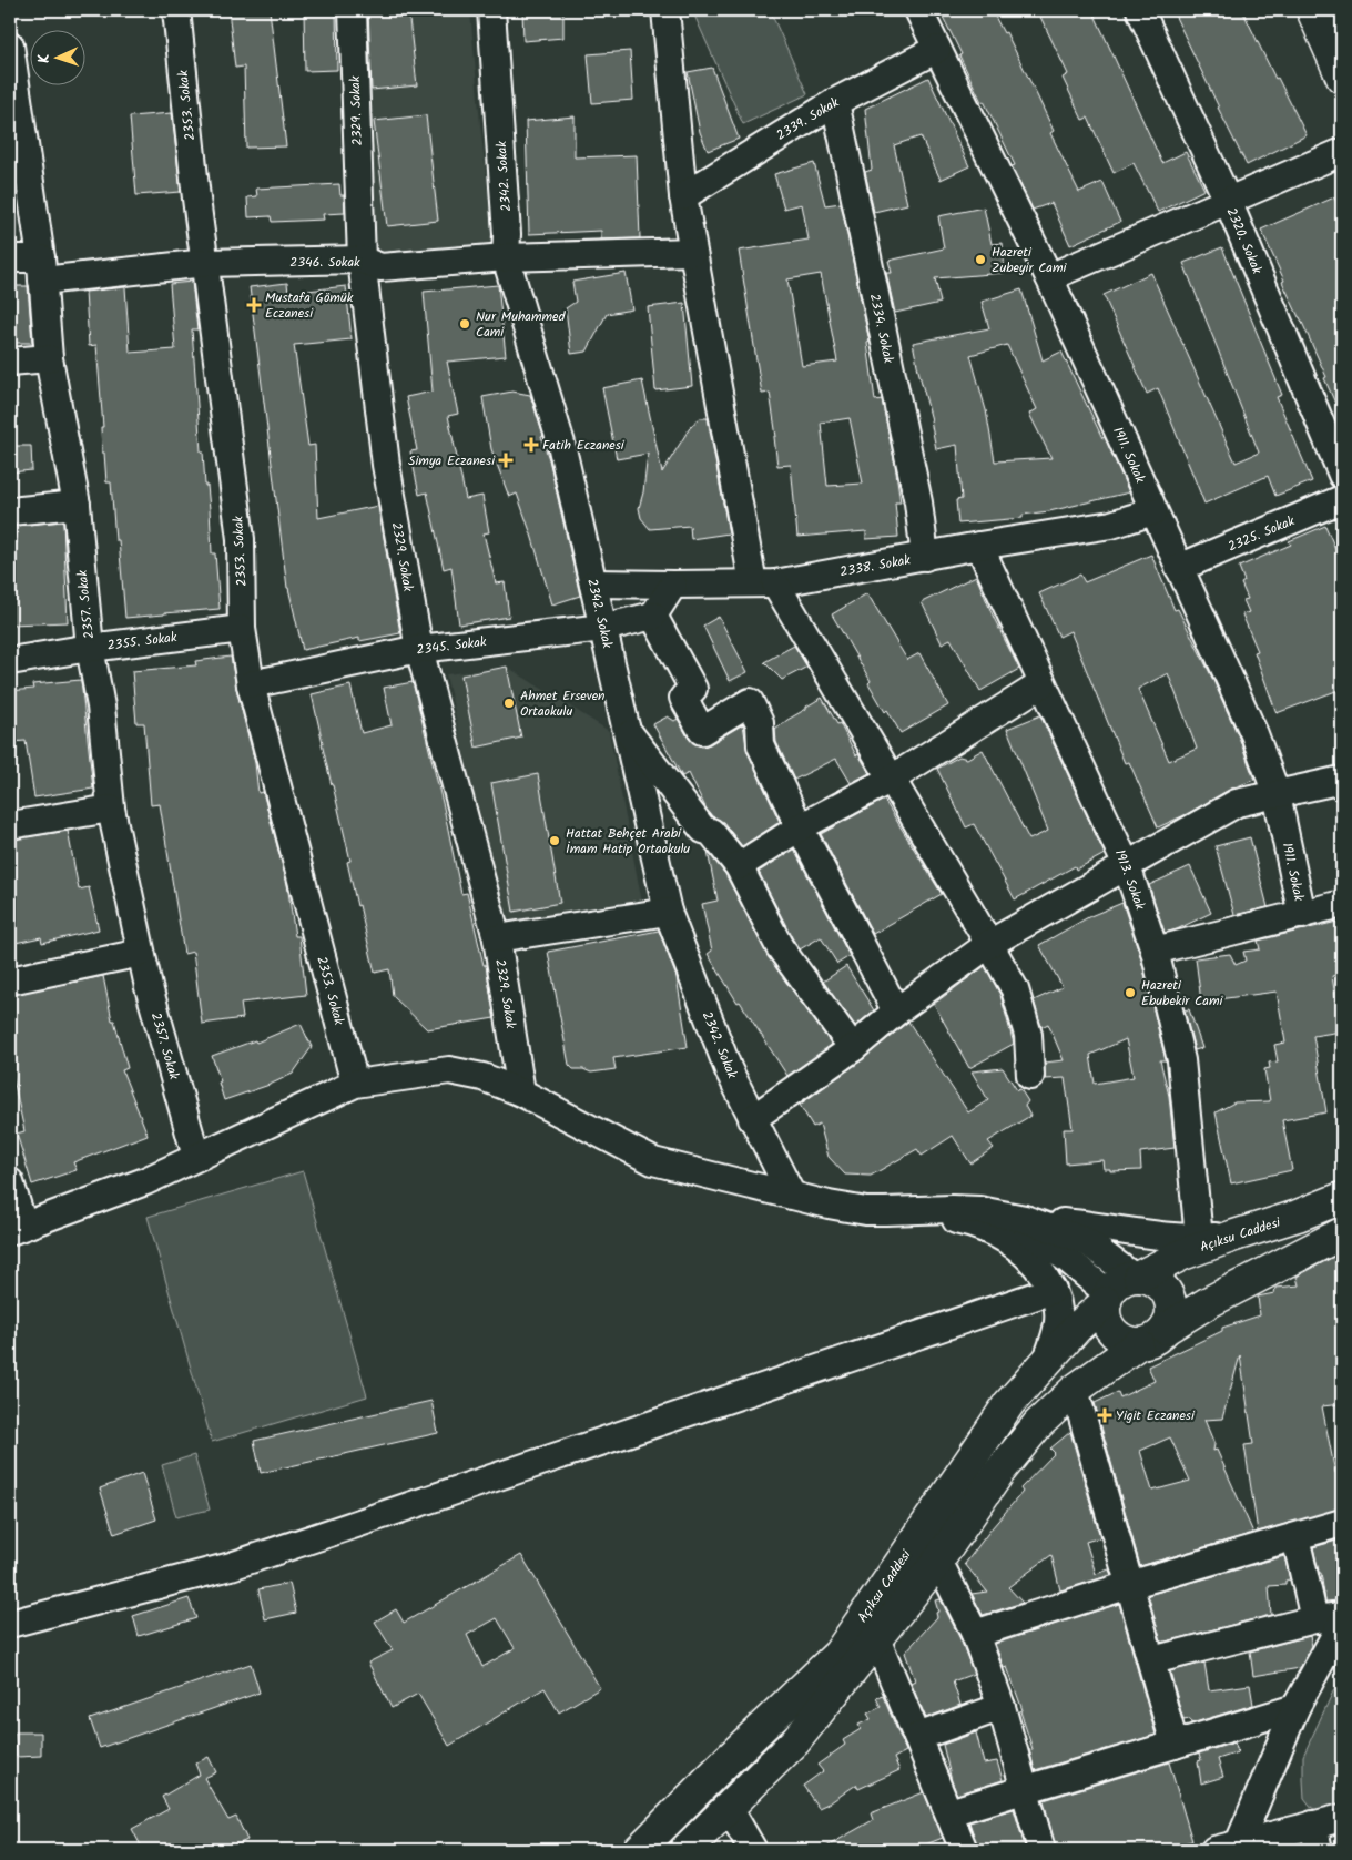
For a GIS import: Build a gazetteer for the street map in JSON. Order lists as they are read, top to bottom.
{
  "streets": {
    "main road": ["Açıksu Caddesi"],
    "street": [
      "2353. Sokak",
      "2329. Sokak",
      "2339. Sokak",
      "2342. Sokak",
      "2320. Sokak",
      "2346. Sokak",
      "2334. Sokak",
      "1911. Sokak",
      "2325. Sokak",
      "2338. Sokak",
      "2357. Sokak",
      "2355. Sokak",
      "2345. Sokak",
      "1913. Sokak"
    ]
  },
  "crossings": [
    ["2353. Sokak", "2346. Sokak"],
    ["2353. Sokak", "2355. Sokak"],
    ["2353. Sokak", "2345. Sokak"],
    ["2329. Sokak", "2346. Sokak"],
    ["2329. Sokak", "2345. Sokak"],
    ["2339. Sokak", "2334. Sokak"],
    ["2339. Sokak", "1911. Sokak"],
    ["2342. Sokak", "2346. Sokak"],
    ["2342. Sokak", "2338. Sokak"],
    ["2342. Sokak", "2345. Sokak"],
    ["2346. Sokak", "2357. Sokak"],
    ["2334. Sokak", "2338. Sokak"],
    ["1911. Sokak", "2325. Sokak"],
    ["1911. Sokak", "2338. Sokak"],
    ["2338. Sokak", "1913. Sokak"],
    ["2357. Sokak", "2355. Sokak"]
  ],
  "places": {
    "other": [
      "Hazreti Zubeyir Cami",
      "Nur Muhammed Cami",
      "Ahmet Erseven Ortaokulu",
      "Hattat Behçet Arabi İmam Hatip Ortaokulu",
      "Hazreti Ebubekir Cami"
    ],
    "health": [
      "Mustafa Gömük Eczanesi",
      "Fatih Eczanesi",
      "Simya Eczanesi",
      "Yigit Eczanesi"
    ]
  },
  "north": "left"
}
